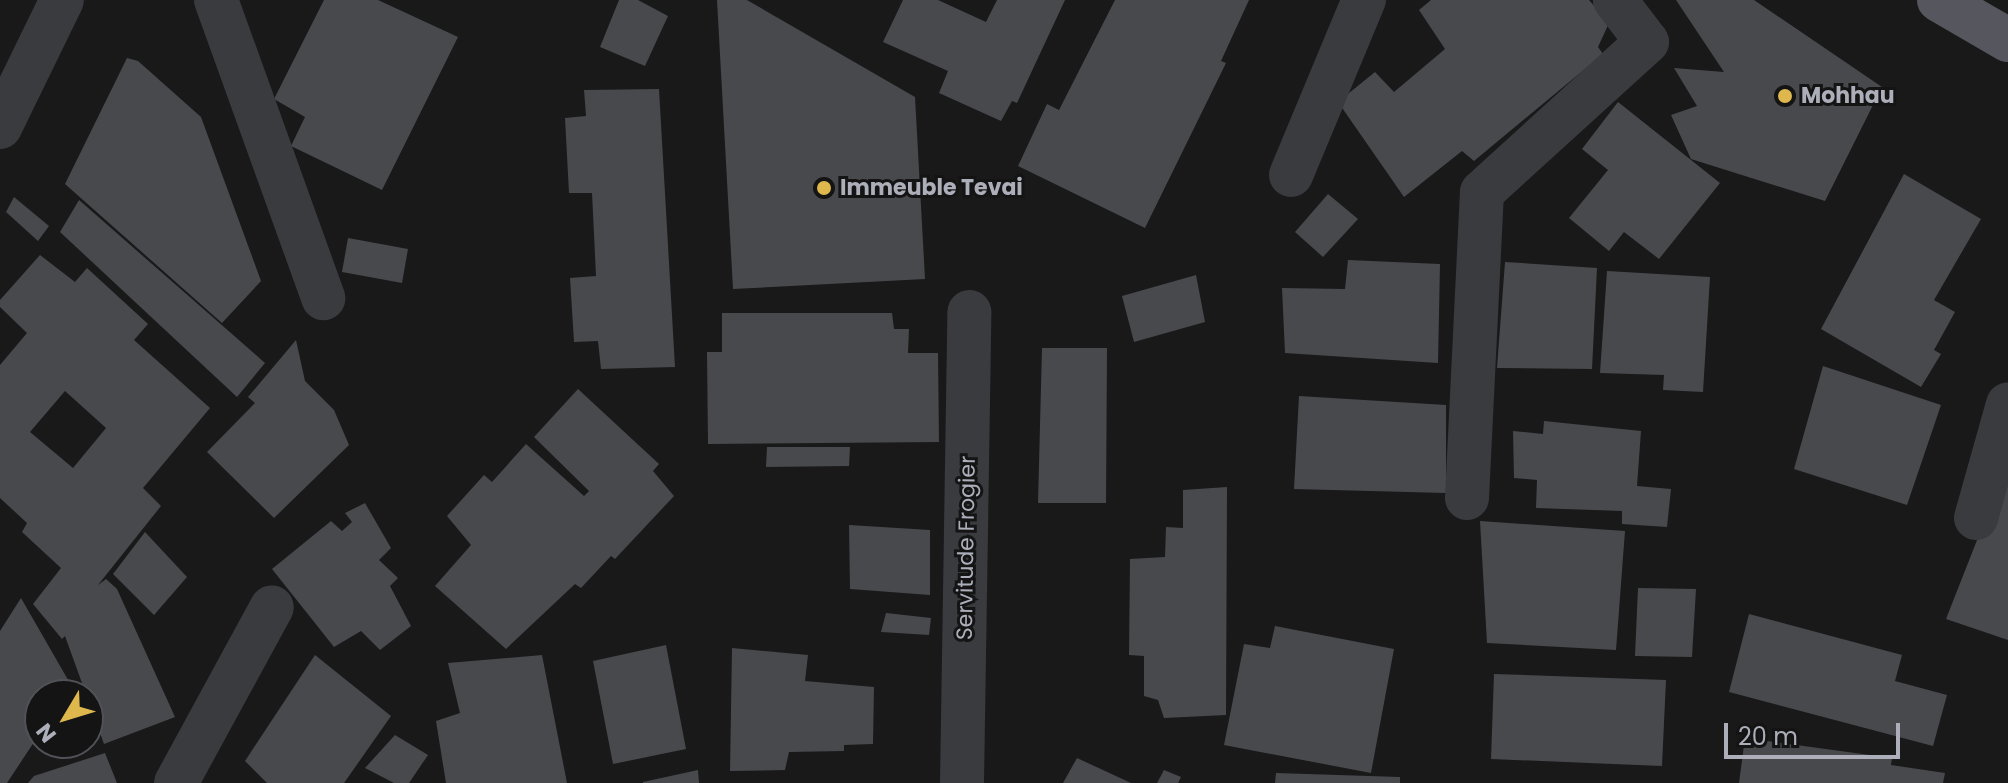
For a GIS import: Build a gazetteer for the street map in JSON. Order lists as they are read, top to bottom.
{
  "streets": {
    "street": ["Servitude Frogier"]
  },
  "places": ["Mohhau", "Immeuble Tevai"],
  "scale_bar": "20 m",
  "north": "bottom left"
}
